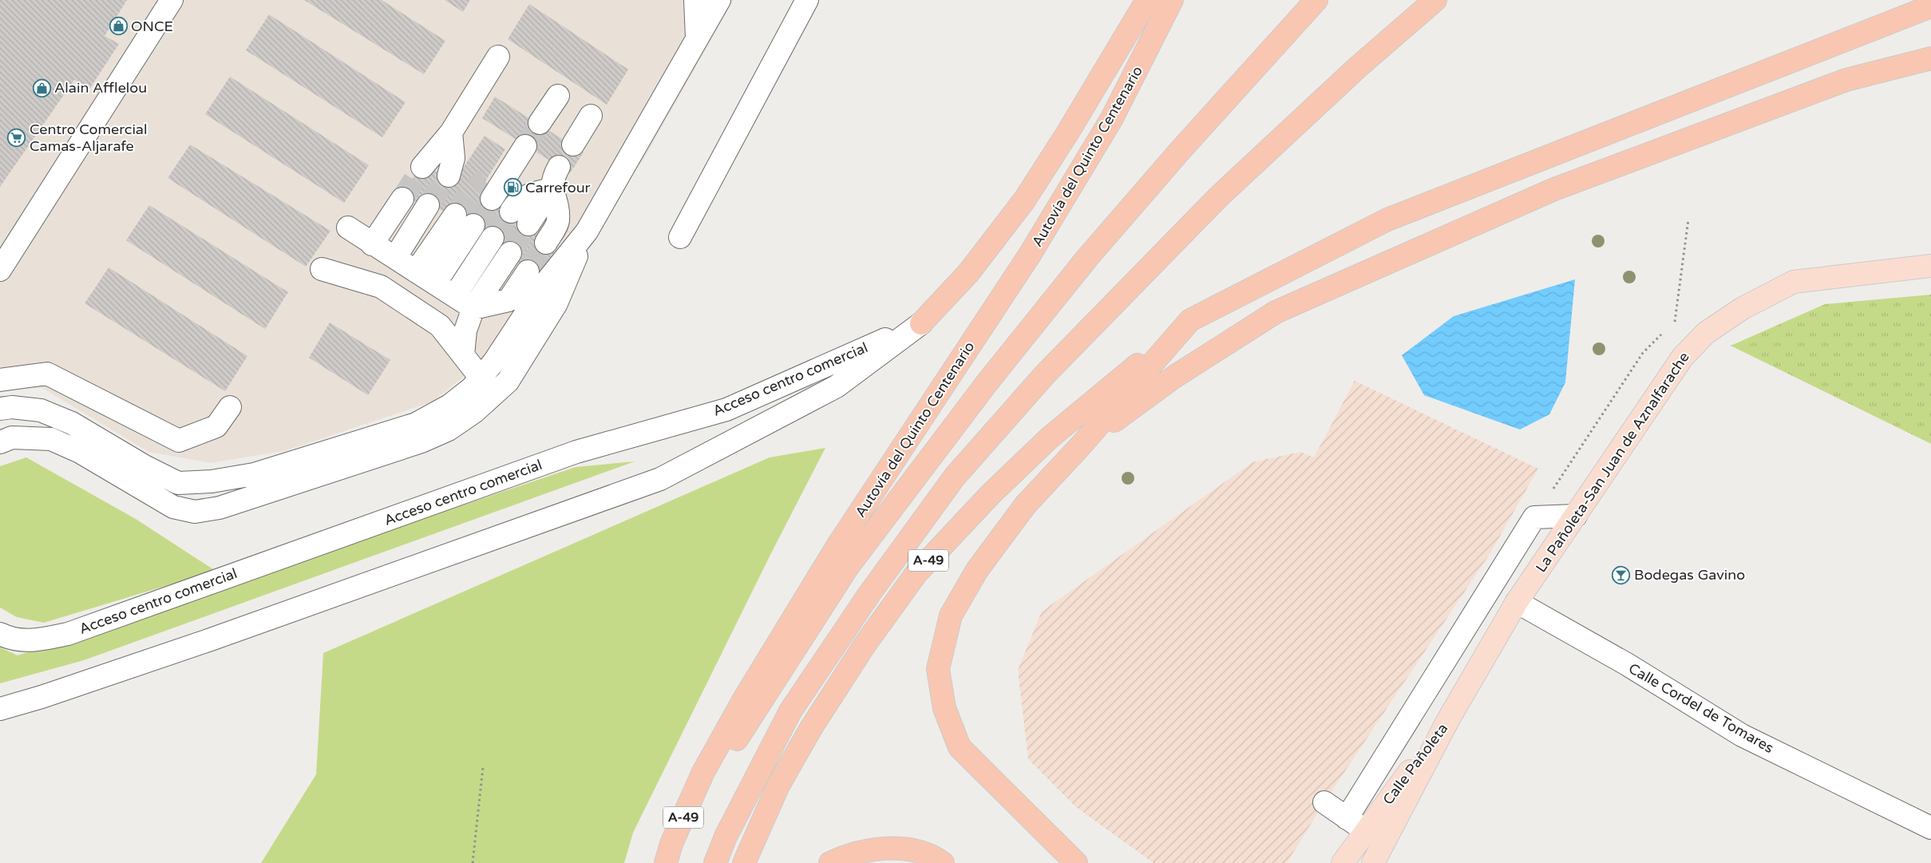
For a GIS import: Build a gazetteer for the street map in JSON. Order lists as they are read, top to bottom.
{
  "streets": {
    "highway": ["Autovía del Quinto Centenario", "A-49"],
    "main road": ["La Pañoleta-San Juan de Aznalfarache", "Calle Pañoleta"],
    "street": ["Acceso centro comercial", "Calle Cordel de Tomares"]
  },
  "crossings": [
    ["La Pañoleta-San Juan de Aznalfarache", "Calle Cordel de Tomares"],
    ["La Pañoleta-San Juan de Aznalfarache", "Calle Pañoleta"]
  ],
  "places": {
    "shop": ["ONCE", "Alain Afflelou"],
    "supermarket": ["Centro Comercial Camas-Aljarafe"],
    "fuel station": ["Carrefour"],
    "bar": ["Bodegas Gavino"]
  }
}
